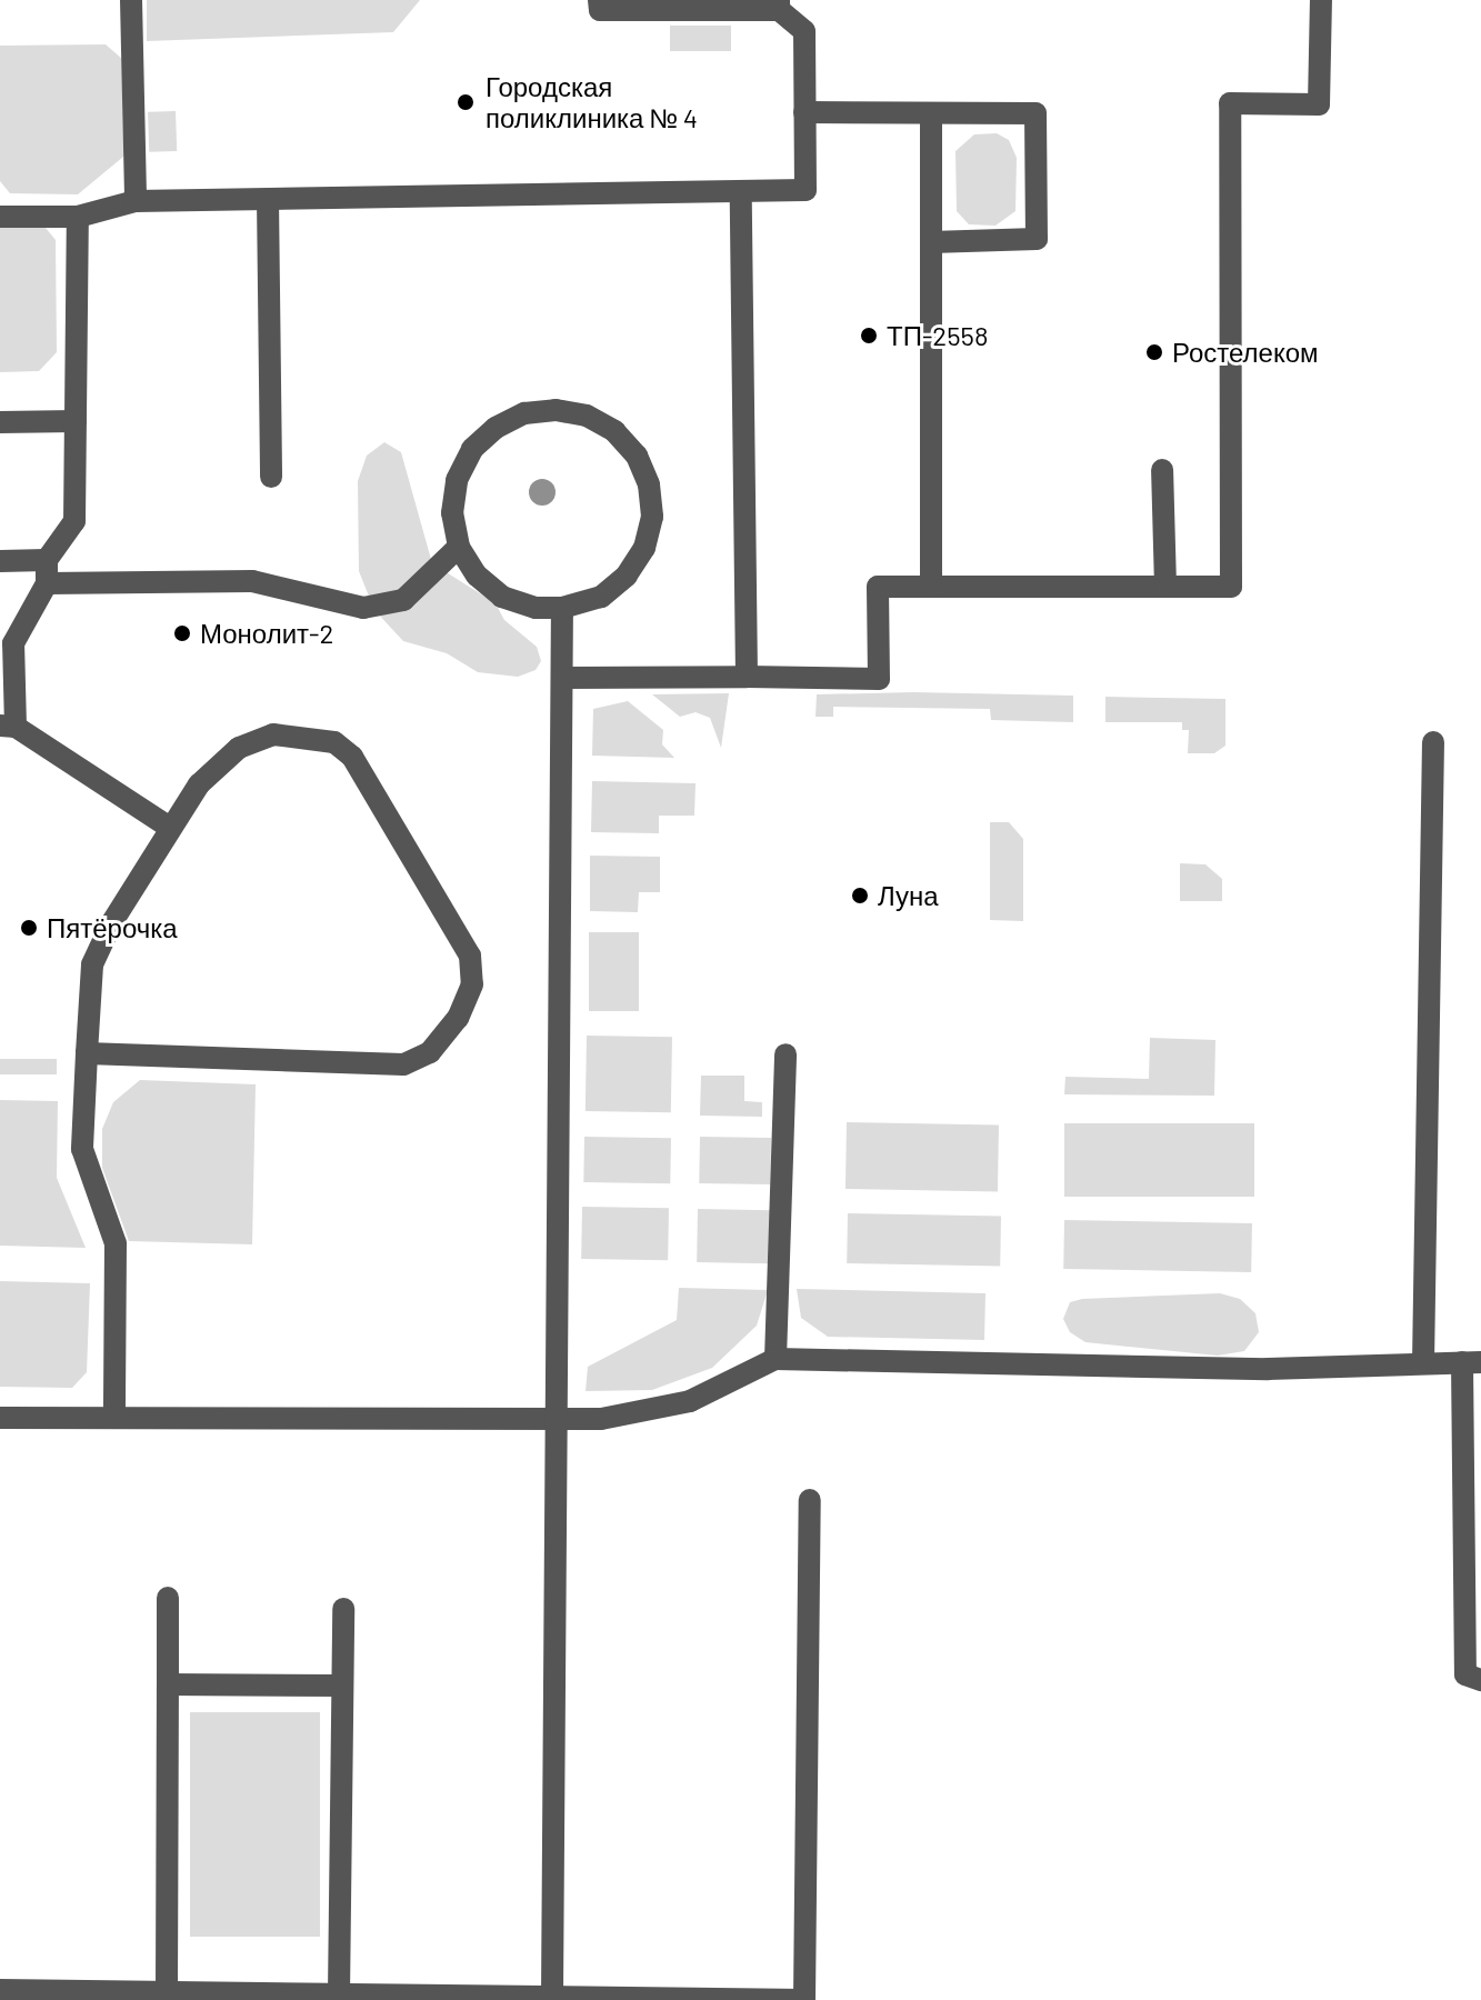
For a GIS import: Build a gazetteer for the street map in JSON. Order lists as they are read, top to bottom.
{
  "places": [
    "Городская поликлиника № 4",
    "ТП-2558",
    "Ростелеком",
    "Монолит-2",
    "Луна",
    "Пятёрочка"
  ]
}
